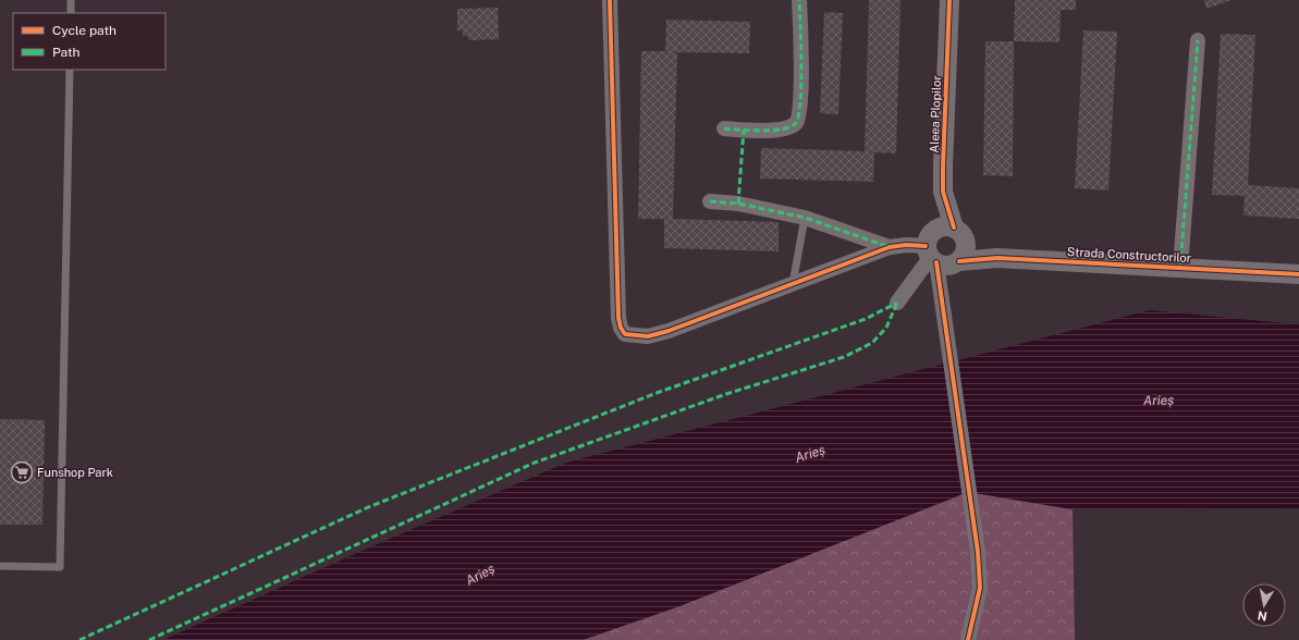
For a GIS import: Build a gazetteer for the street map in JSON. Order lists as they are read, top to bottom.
{
  "streets": {
    "street": ["Aleea Plopilor", "Strada Constructorilor"]
  },
  "crossings": [
    ["Aleea Plopilor", "Strada Constructorilor"]
  ],
  "water": ["Arieș"],
  "places": {
    "supermarket": ["Funshop Park"]
  },
  "legend": ["Cycle path", "Path"],
  "north": "bottom"
}
